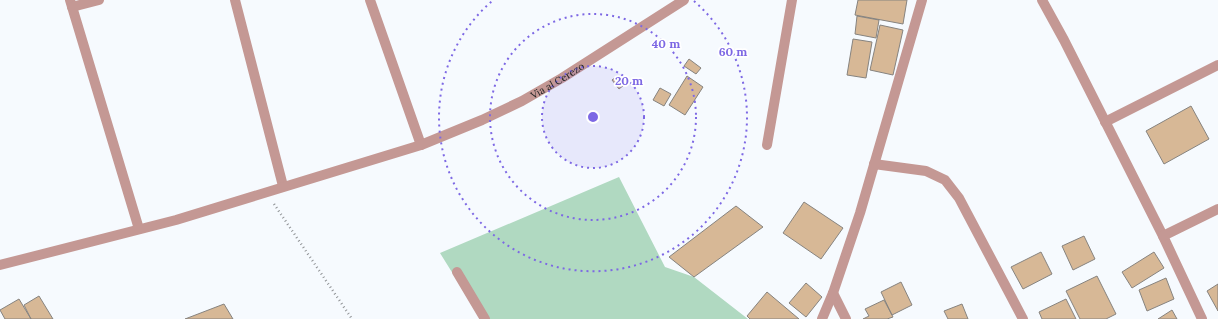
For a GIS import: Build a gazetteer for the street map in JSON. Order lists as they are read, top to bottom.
{
  "streets": {
    "street": ["Via al Cerezo"]
  },
  "rings": ["40 m", "60 m", "20 m"]
}
